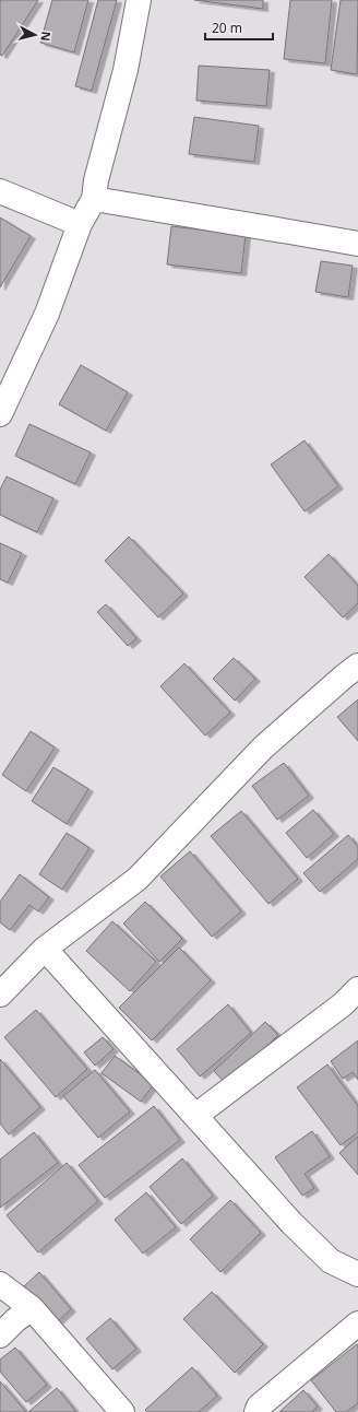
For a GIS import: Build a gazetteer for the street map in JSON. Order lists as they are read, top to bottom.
{
  "scale_bar": "20 m",
  "north": "right"
}
